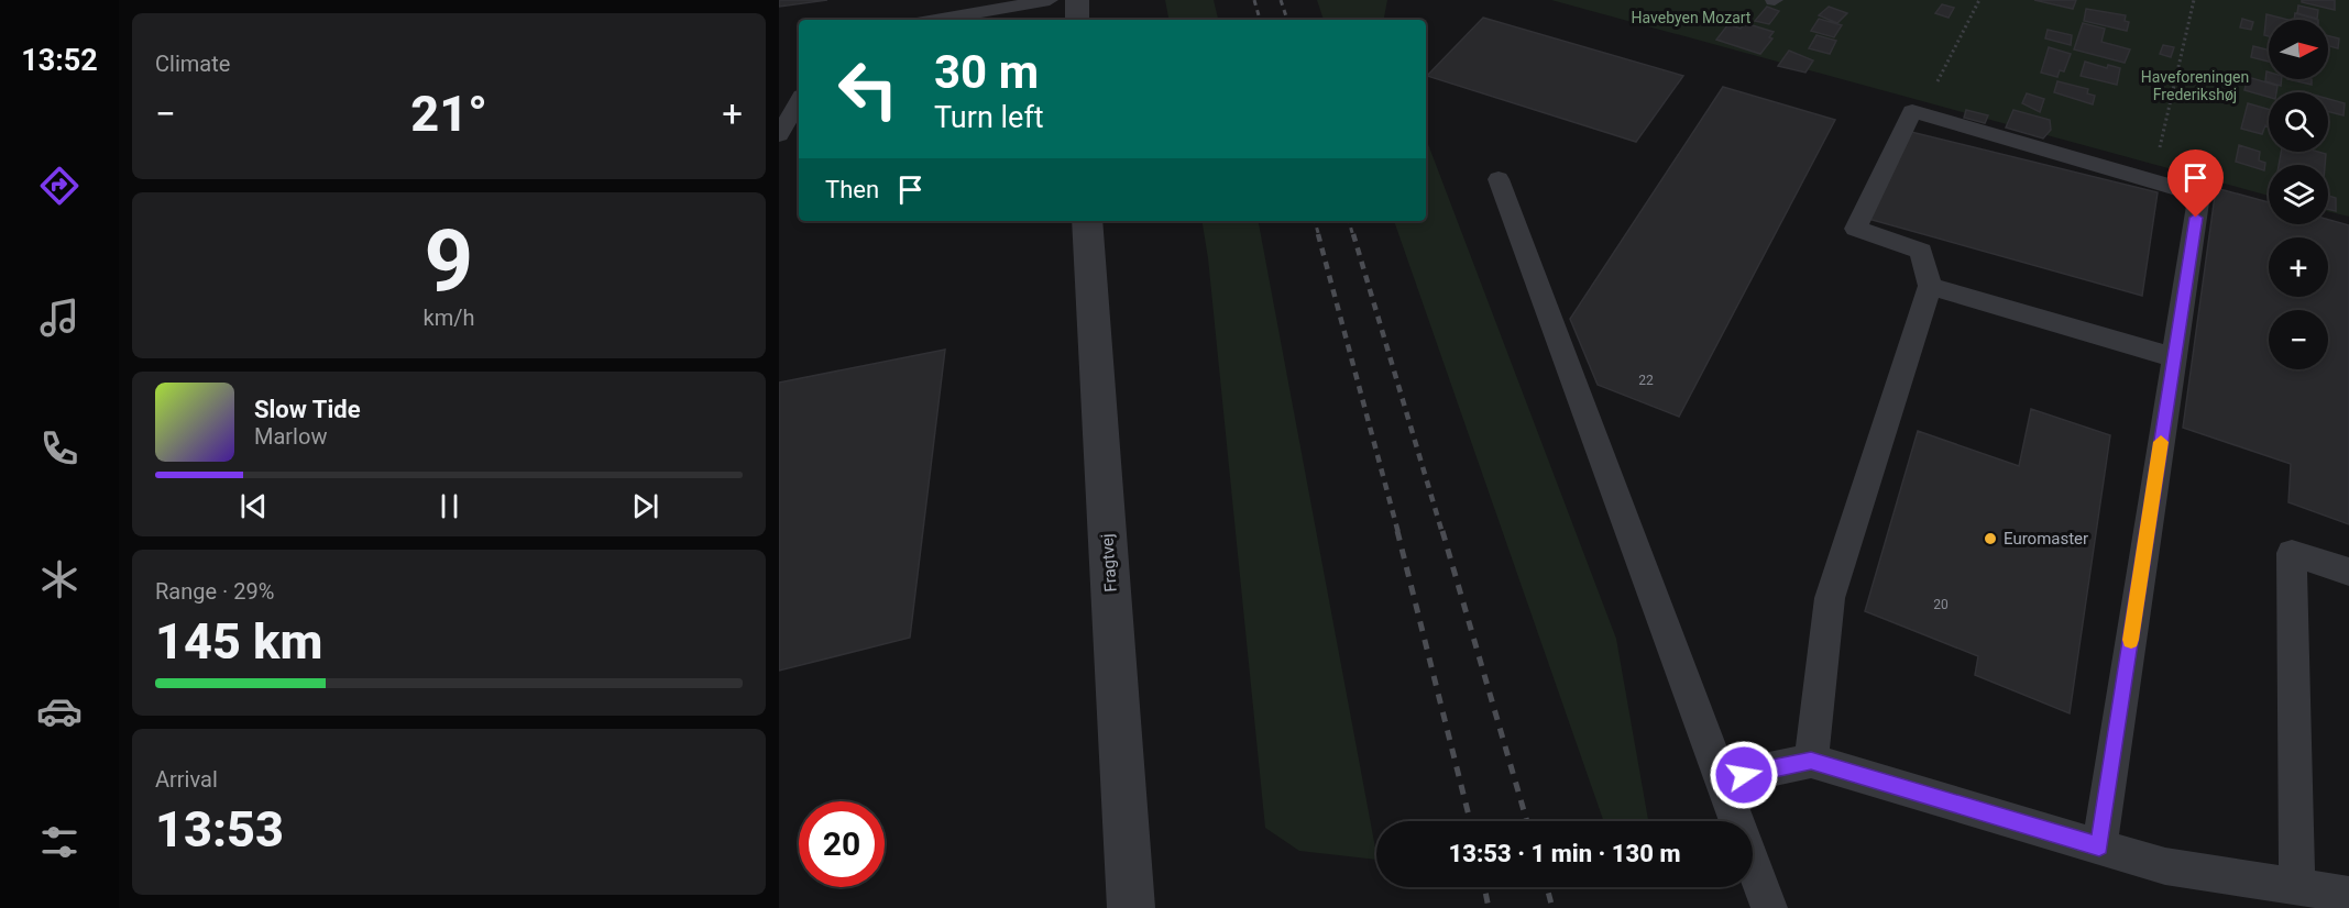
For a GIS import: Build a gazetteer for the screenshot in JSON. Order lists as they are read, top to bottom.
{
  "streets": {
    "street": ["Fragtvej"]
  },
  "parks": ["Havebyen Mozart", "Haveforeningen Frederikshøj"],
  "places": ["Euromaster"],
  "house_numbers": ["22", "20"],
  "north": "right",
  "page": {
    "tabs": "13:52",
    "tile": [
      "Climate",
      ["9", "km/h"],
      ["Range · 29%", "145 km"],
      ["Arrival", "13:53"]
    ],
    "map_buttons": ["+", "−"],
    "turn": ["30 m", "Turn left"],
    "heat": ["−", "21°", "+"],
    "then": "Then",
    "song": ["Slow Tide", "Marlow"],
    "limit": "20",
    "trip": "13:53 · 1 min · 130 m"
  }
}
